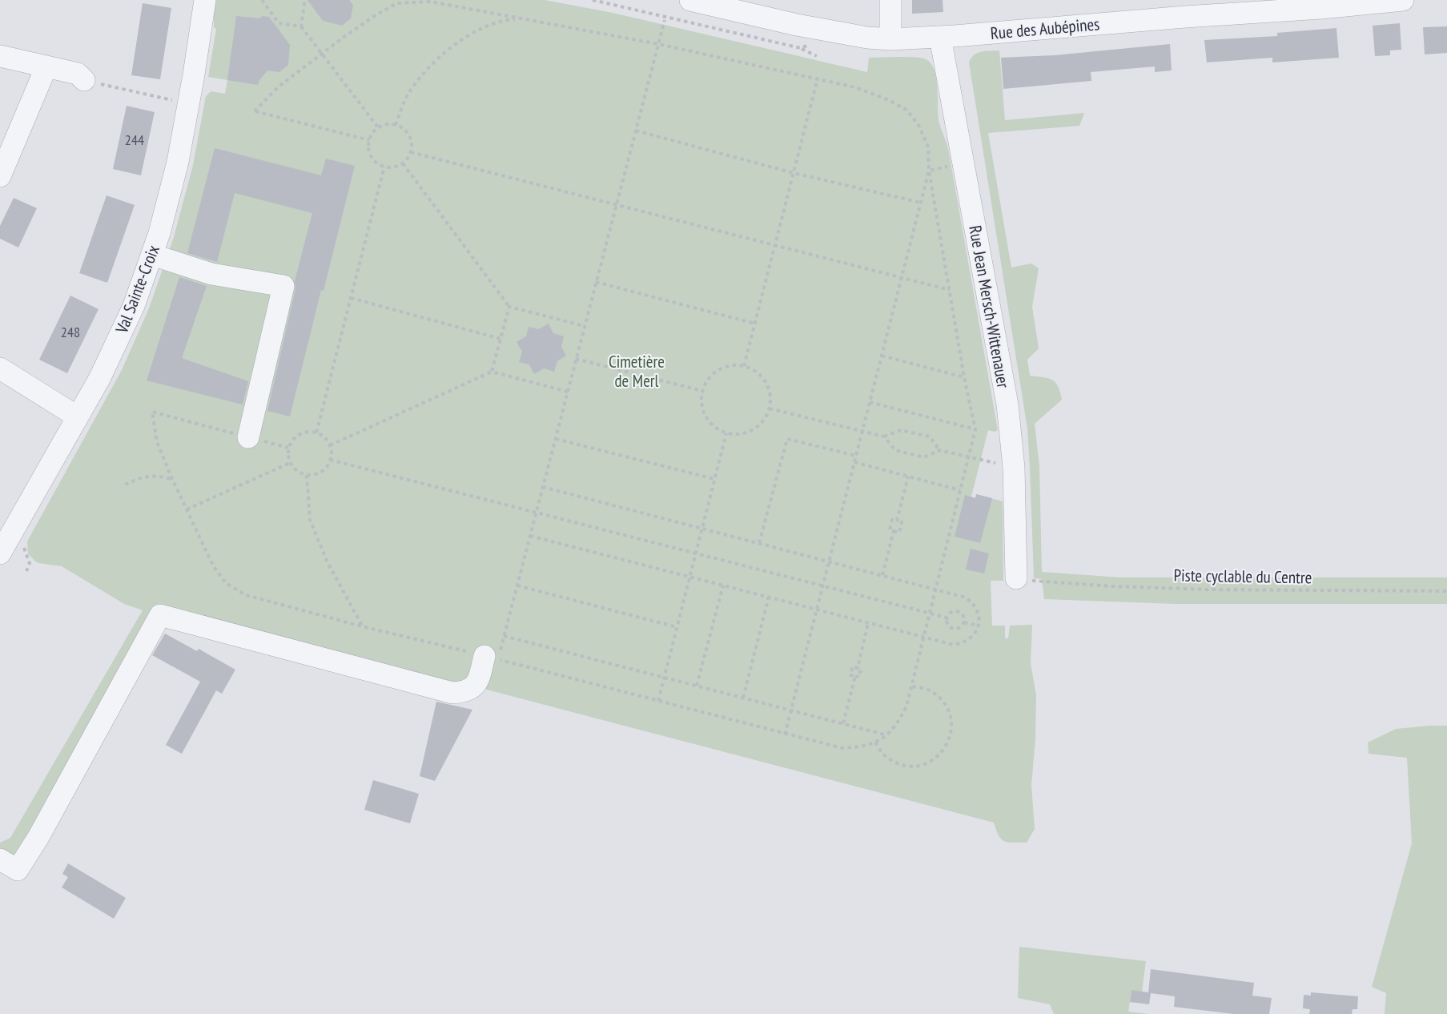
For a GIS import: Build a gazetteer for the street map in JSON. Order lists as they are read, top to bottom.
{
  "streets": {
    "street": ["Rue des Aubépines", "Val Sainte-Croix", "Rue Jean Mersch-Wittenauer"],
    "path": ["Piste cyclable du Centre"]
  },
  "crossings": [
    ["Rue des Aubépines", "Rue Jean Mersch-Wittenauer"]
  ],
  "parks": ["Cimetière de Merl"],
  "house_numbers": ["244", "248"]
}
